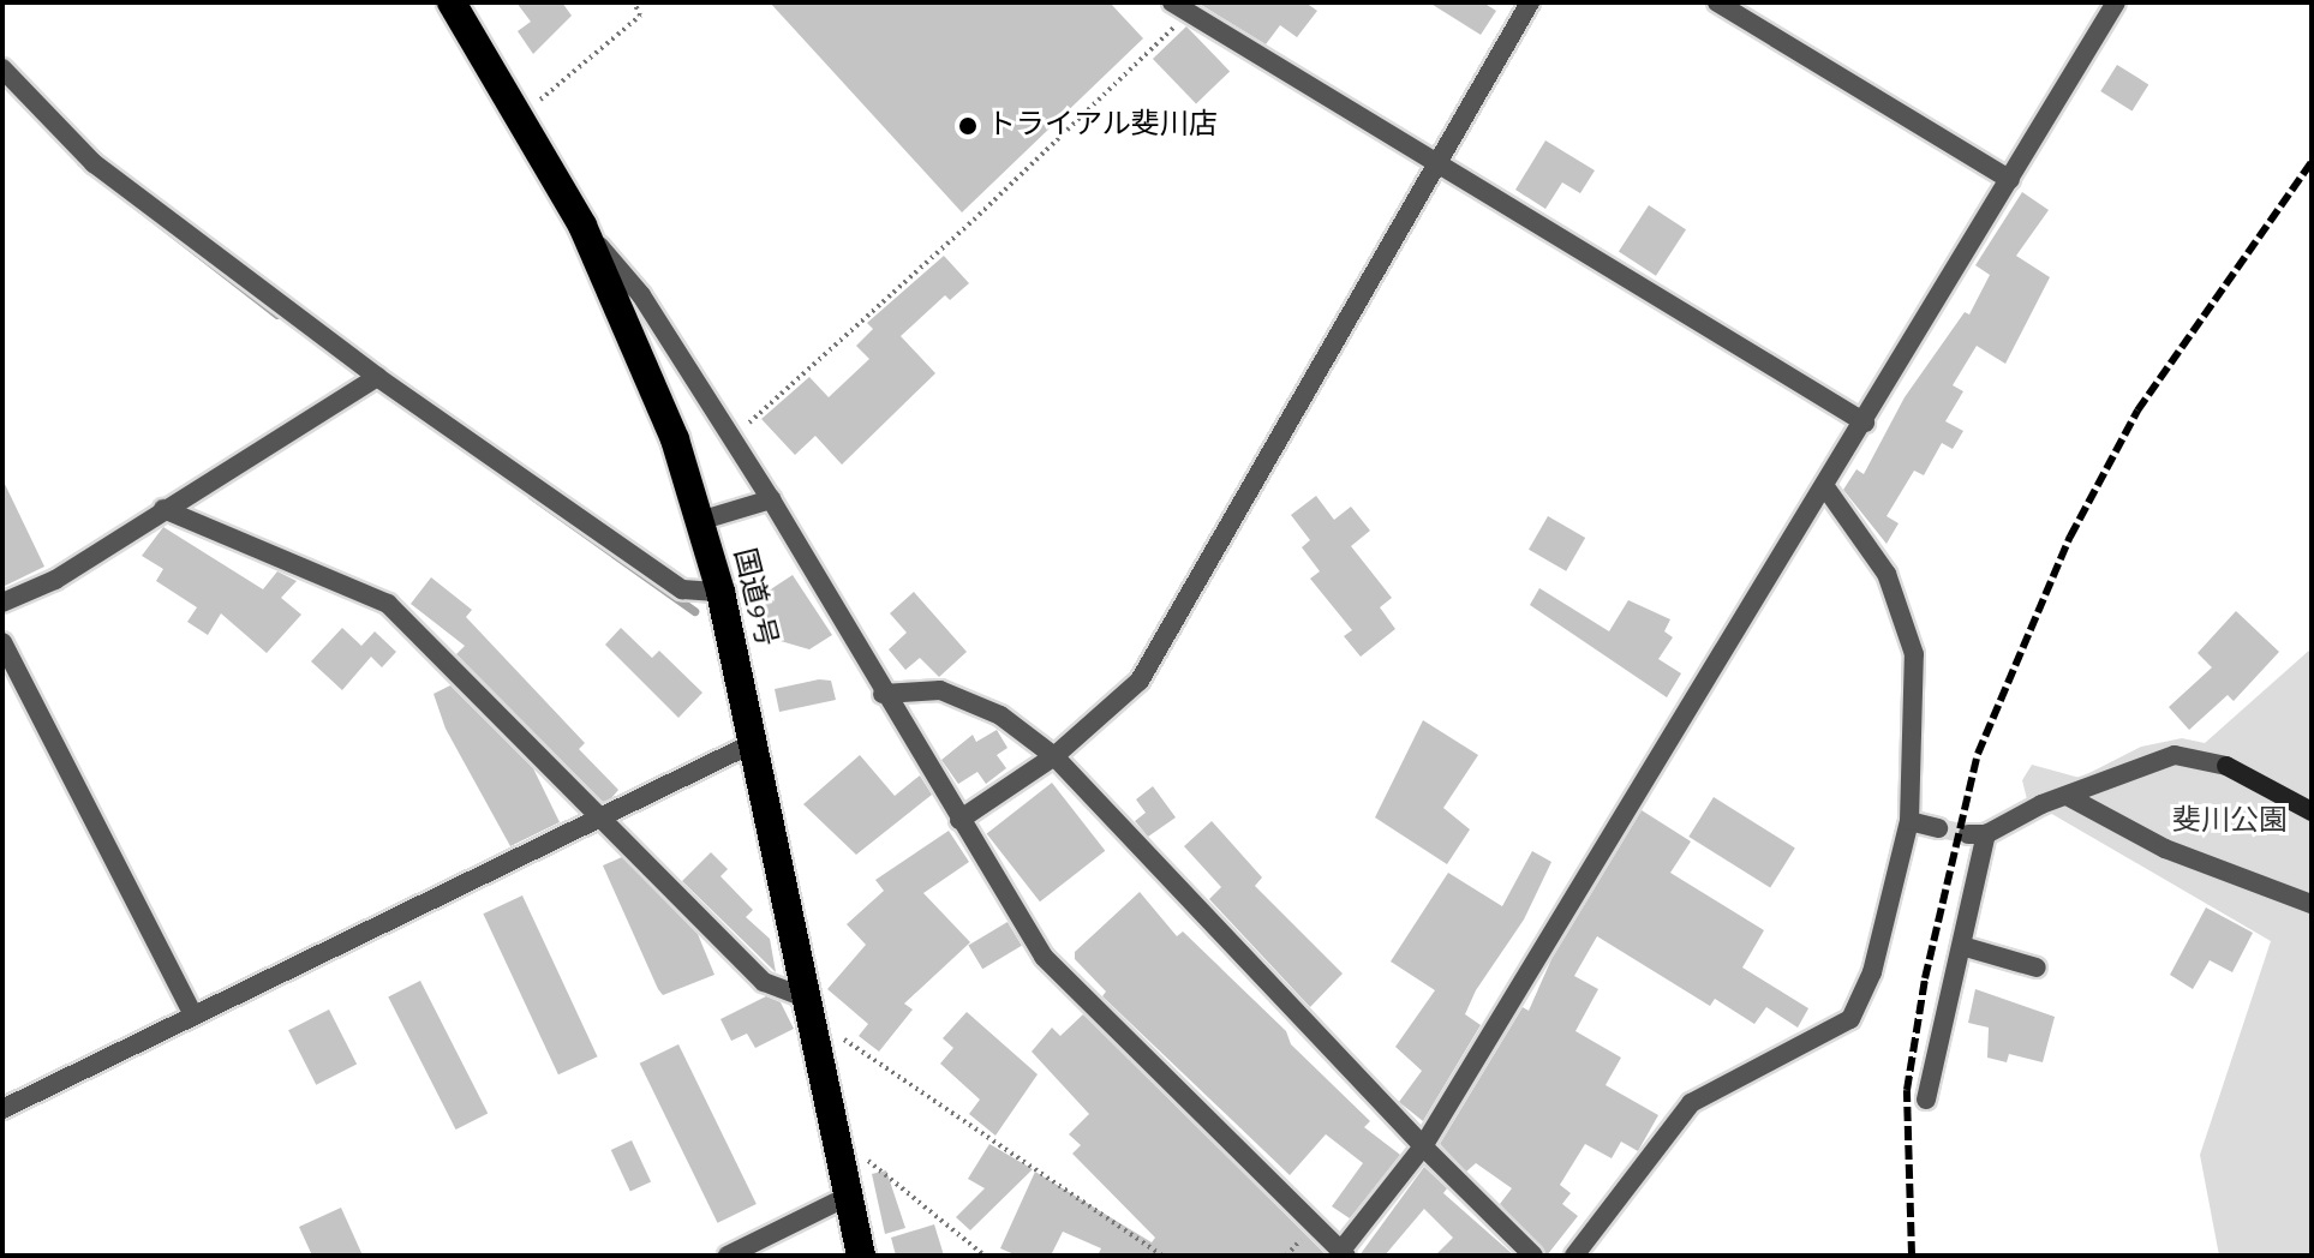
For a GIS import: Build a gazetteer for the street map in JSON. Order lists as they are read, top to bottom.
{
  "streets": {
    "highway": ["国道9号"]
  },
  "parks": ["斐川公園"],
  "places": ["トライアル斐川店"]
}
